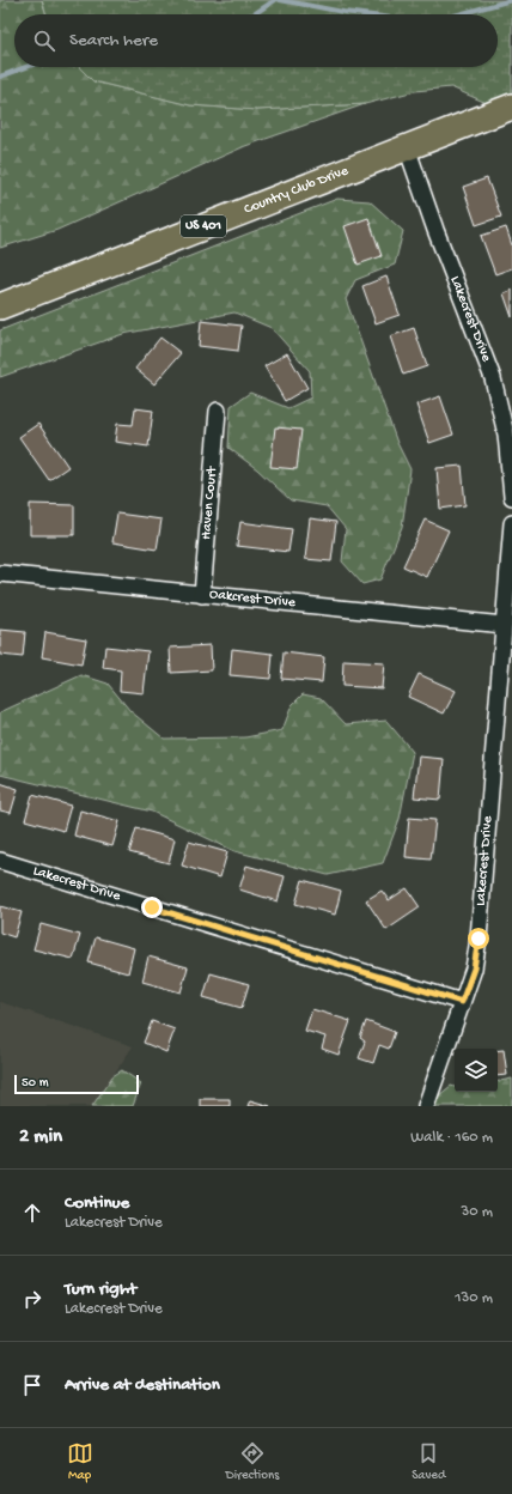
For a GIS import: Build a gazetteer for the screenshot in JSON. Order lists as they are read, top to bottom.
{
  "streets": {
    "main road": ["Country Club Drive", "US 401"],
    "street": ["Lakecrest Drive", "Haven Court", "Oakcrest Drive"]
  },
  "crossings": [
    ["Country Club Drive", "Lakecrest Drive"],
    ["Lakecrest Drive", "Oakcrest Drive"],
    ["Haven Court", "Oakcrest Drive"]
  ],
  "scale_bar": "50 m",
  "page": {
    "search": "Search here",
    "scale": "50 m",
    "heading": ["2 min", "Walk · 160 m"],
    "list": [
      ["Continue", "Lakecrest Drive", "30 m"],
      ["Turn right", "Lakecrest Drive", "130 m"],
      "Arrive at destination"
    ],
    "nav": ["Map", "Directions", "Saved"]
  }
}
